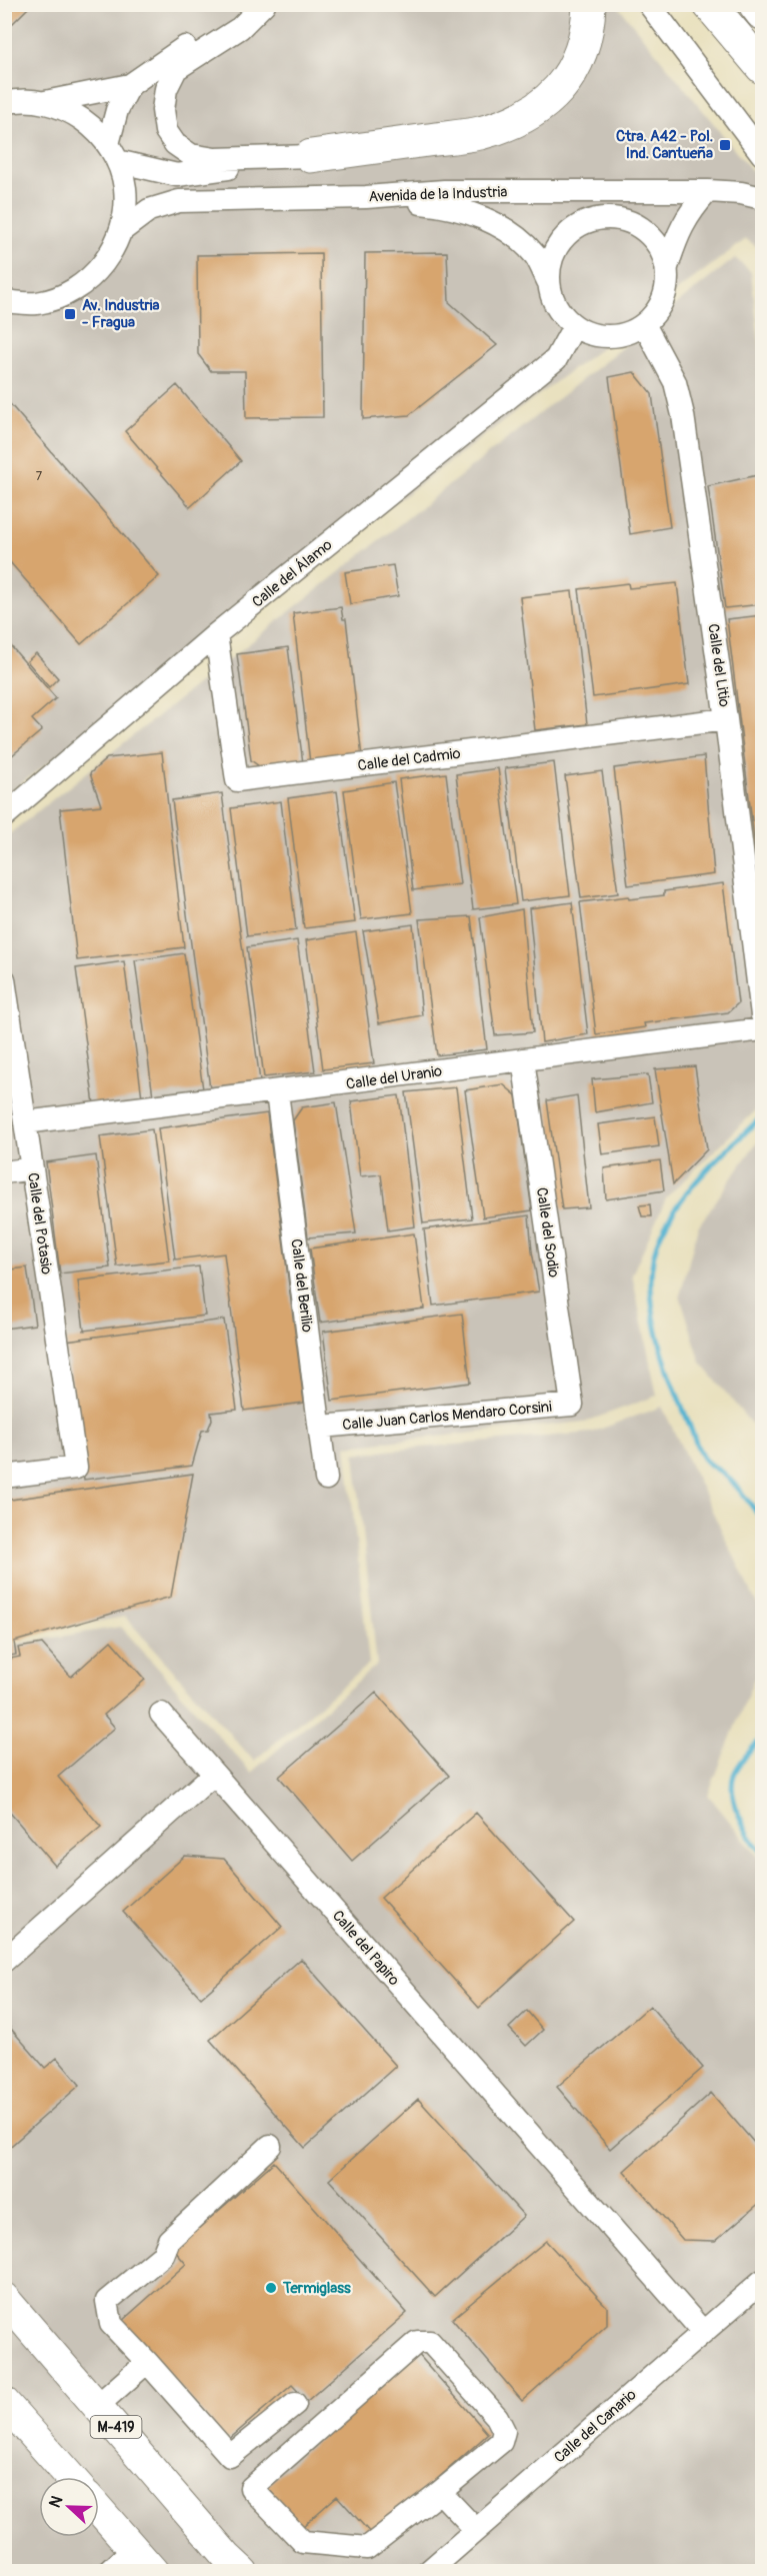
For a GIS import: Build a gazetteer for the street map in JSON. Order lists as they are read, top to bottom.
{
  "streets": {
    "main road": ["M-419"],
    "street": [
      "Avenida de la Industria",
      "Calle del Álamo",
      "Calle del Litio",
      "Calle del Cadmio",
      "Calle del Uranio",
      "Calle del Potasio",
      "Calle del Sodio",
      "Calle del Berilio",
      "Calle Juan Carlos Mendaro Corsini",
      "Calle del Papiro",
      "Calle del Canario"
    ]
  },
  "crossings": [
    ["Calle del Álamo", "Calle del Litio"],
    ["Calle del Álamo", "Calle del Cadmio"],
    ["Calle del Litio", "Calle del Cadmio"],
    ["Calle del Uranio", "Calle del Potasio"],
    ["Calle del Uranio", "Calle del Sodio"],
    ["Calle del Uranio", "Calle del Berilio"],
    ["Calle del Sodio", "Calle Juan Carlos Mendaro Corsini"],
    ["Calle del Berilio", "Calle Juan Carlos Mendaro Corsini"],
    ["Calle del Papiro", "Calle del Canario"]
  ],
  "places": {
    "transit": ["Ctra. A42 - Pol. Ind. Cantueña", "Av. Industria - Fragua"],
    "other": ["Termiglass"]
  },
  "house_numbers": ["7"],
  "north": "left"
}
